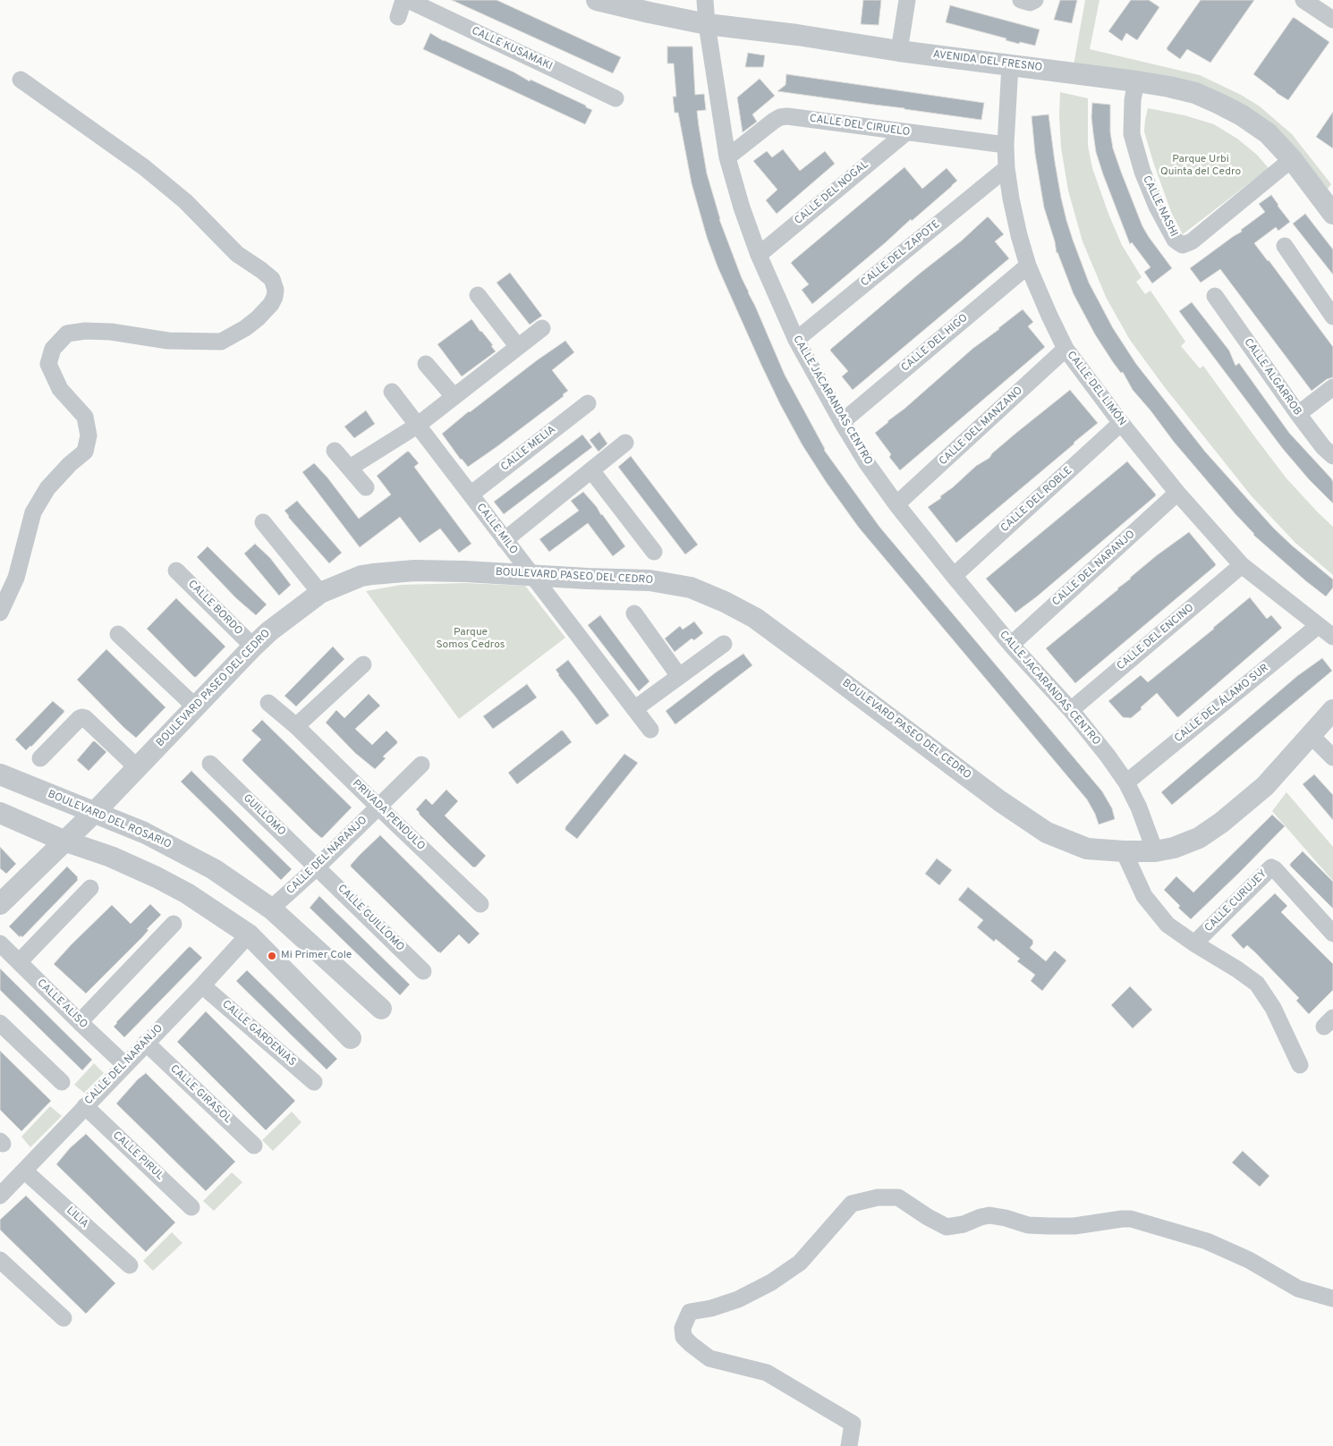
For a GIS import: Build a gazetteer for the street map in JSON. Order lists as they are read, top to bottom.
{
  "streets": {
    "street": [
      "CALLE KUSAMAKI",
      "AVENIDA DEL FRESNO",
      "CALLE DEL CIRUELO",
      "CALLE DEL NOGAL",
      "CALLE NASHI",
      "CALLE DEL ZAPOTE",
      "CALLE DEL HIGO",
      "CALLE ALGARROB",
      "CALLE DEL LIMÓN",
      "CALLE JACARANDAS CENTRO",
      "CALLE DEL MANZANO",
      "CALLE MELIA",
      "CALLE DEL ROBLE",
      "CALLE MILO",
      "CALLE DEL NARANJO",
      "BOULEVARD PASEO DEL CEDRO",
      "CALLE BORDO",
      "CALLE DEL ENCINO",
      "CALLE DEL ÁLAMO SUR",
      "GUILLOMO",
      "PRIVADA PENDULO",
      "BOULEVARD DEL ROSARIO",
      "CALLE CURUJEY",
      "CALLE GUILLOMO",
      "CALLE ALISO",
      "CALLE GARDENIAS",
      "CALLE GIRASOL",
      "CALLE PIRUL",
      "LILIA"
    ]
  },
  "crossings": [
    ["AVENIDA DEL FRESNO", "CALLE NASHI"],
    ["AVENIDA DEL FRESNO", "CALLE DEL LIMÓN"],
    ["AVENIDA DEL FRESNO", "CALLE JACARANDAS CENTRO"],
    ["CALLE DEL CIRUELO", "CALLE DEL NOGAL"],
    ["CALLE DEL CIRUELO", "CALLE DEL LIMÓN"],
    ["CALLE DEL CIRUELO", "CALLE JACARANDAS CENTRO"],
    ["CALLE DEL NOGAL", "CALLE JACARANDAS CENTRO"],
    ["CALLE DEL ZAPOTE", "CALLE DEL LIMÓN"],
    ["CALLE DEL ZAPOTE", "CALLE JACARANDAS CENTRO"],
    ["CALLE DEL HIGO", "CALLE DEL LIMÓN"],
    ["CALLE DEL HIGO", "CALLE JACARANDAS CENTRO"],
    ["CALLE DEL LIMÓN", "CALLE DEL MANZANO"],
    ["CALLE DEL LIMÓN", "CALLE DEL ROBLE"],
    ["CALLE DEL LIMÓN", "CALLE DEL NARANJO"],
    ["CALLE DEL LIMÓN", "CALLE DEL ENCINO"],
    ["CALLE DEL LIMÓN", "CALLE DEL ÁLAMO SUR"],
    ["CALLE JACARANDAS CENTRO", "CALLE DEL MANZANO"],
    ["CALLE JACARANDAS CENTRO", "CALLE DEL ROBLE"],
    ["CALLE JACARANDAS CENTRO", "CALLE DEL NARANJO"],
    ["CALLE JACARANDAS CENTRO", "BOULEVARD PASEO DEL CEDRO"],
    ["CALLE JACARANDAS CENTRO", "CALLE DEL ENCINO"],
    ["CALLE JACARANDAS CENTRO", "CALLE DEL ÁLAMO SUR"],
    ["CALLE MELIA", "CALLE MILO"],
    ["CALLE MILO", "BOULEVARD PASEO DEL CEDRO"],
    ["CALLE DEL NARANJO", "GUILLOMO"],
    ["CALLE DEL NARANJO", "PRIVADA PENDULO"],
    ["CALLE DEL NARANJO", "BOULEVARD DEL ROSARIO"],
    ["CALLE DEL NARANJO", "CALLE GUILLOMO"],
    ["CALLE DEL NARANJO", "CALLE ALISO"],
    ["CALLE DEL NARANJO", "CALLE GARDENIAS"],
    ["CALLE DEL NARANJO", "CALLE GIRASOL"],
    ["CALLE DEL NARANJO", "CALLE PIRUL"],
    ["CALLE DEL NARANJO", "LILIA"],
    ["BOULEVARD PASEO DEL CEDRO", "CALLE BORDO"],
    ["BOULEVARD PASEO DEL CEDRO", "BOULEVARD DEL ROSARIO"],
    ["GUILLOMO", "CALLE GUILLOMO"]
  ],
  "parks": ["Parque Urbi Quinta del Cedro", "Parque Somos Cedros"],
  "places": ["Mi Primer Cole"]
}
